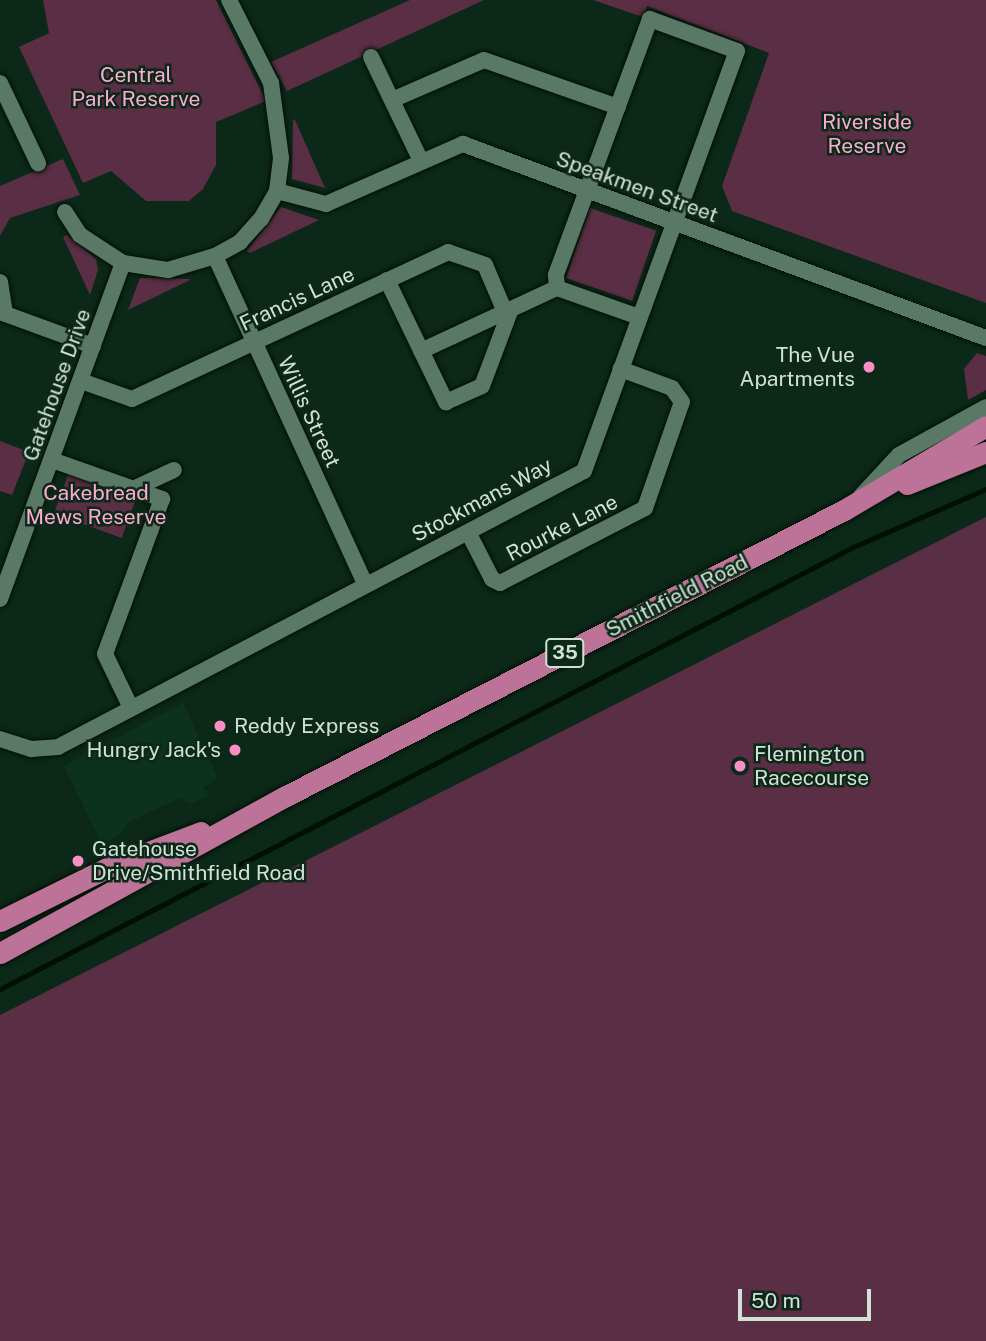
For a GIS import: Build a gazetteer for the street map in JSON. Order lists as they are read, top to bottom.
{
  "streets": {
    "highway": ["Smithfield Road", "35"],
    "street": [
      "Speakmen Street",
      "Francis Lane",
      "Gatehouse Drive",
      "Willis Street",
      "Stockmans Way",
      "Rourke Lane"
    ]
  },
  "crossings": [
    ["Speakmen Street", "Stockmans Way"],
    ["Francis Lane", "Gatehouse Drive"],
    ["Francis Lane", "Willis Street"],
    ["Willis Street", "Stockmans Way"],
    ["Stockmans Way", "Rourke Lane"]
  ],
  "parks": ["Central Park Reserve", "Riverside Reserve", "Cakebread Mews Reserve"],
  "places": [
    "The Vue Apartments",
    "Reddy Express",
    "Hungry Jack's",
    "Flemington Racecourse",
    "Gatehouse Drive/Smithfield Road"
  ],
  "scale_bar": "50 m"
}
